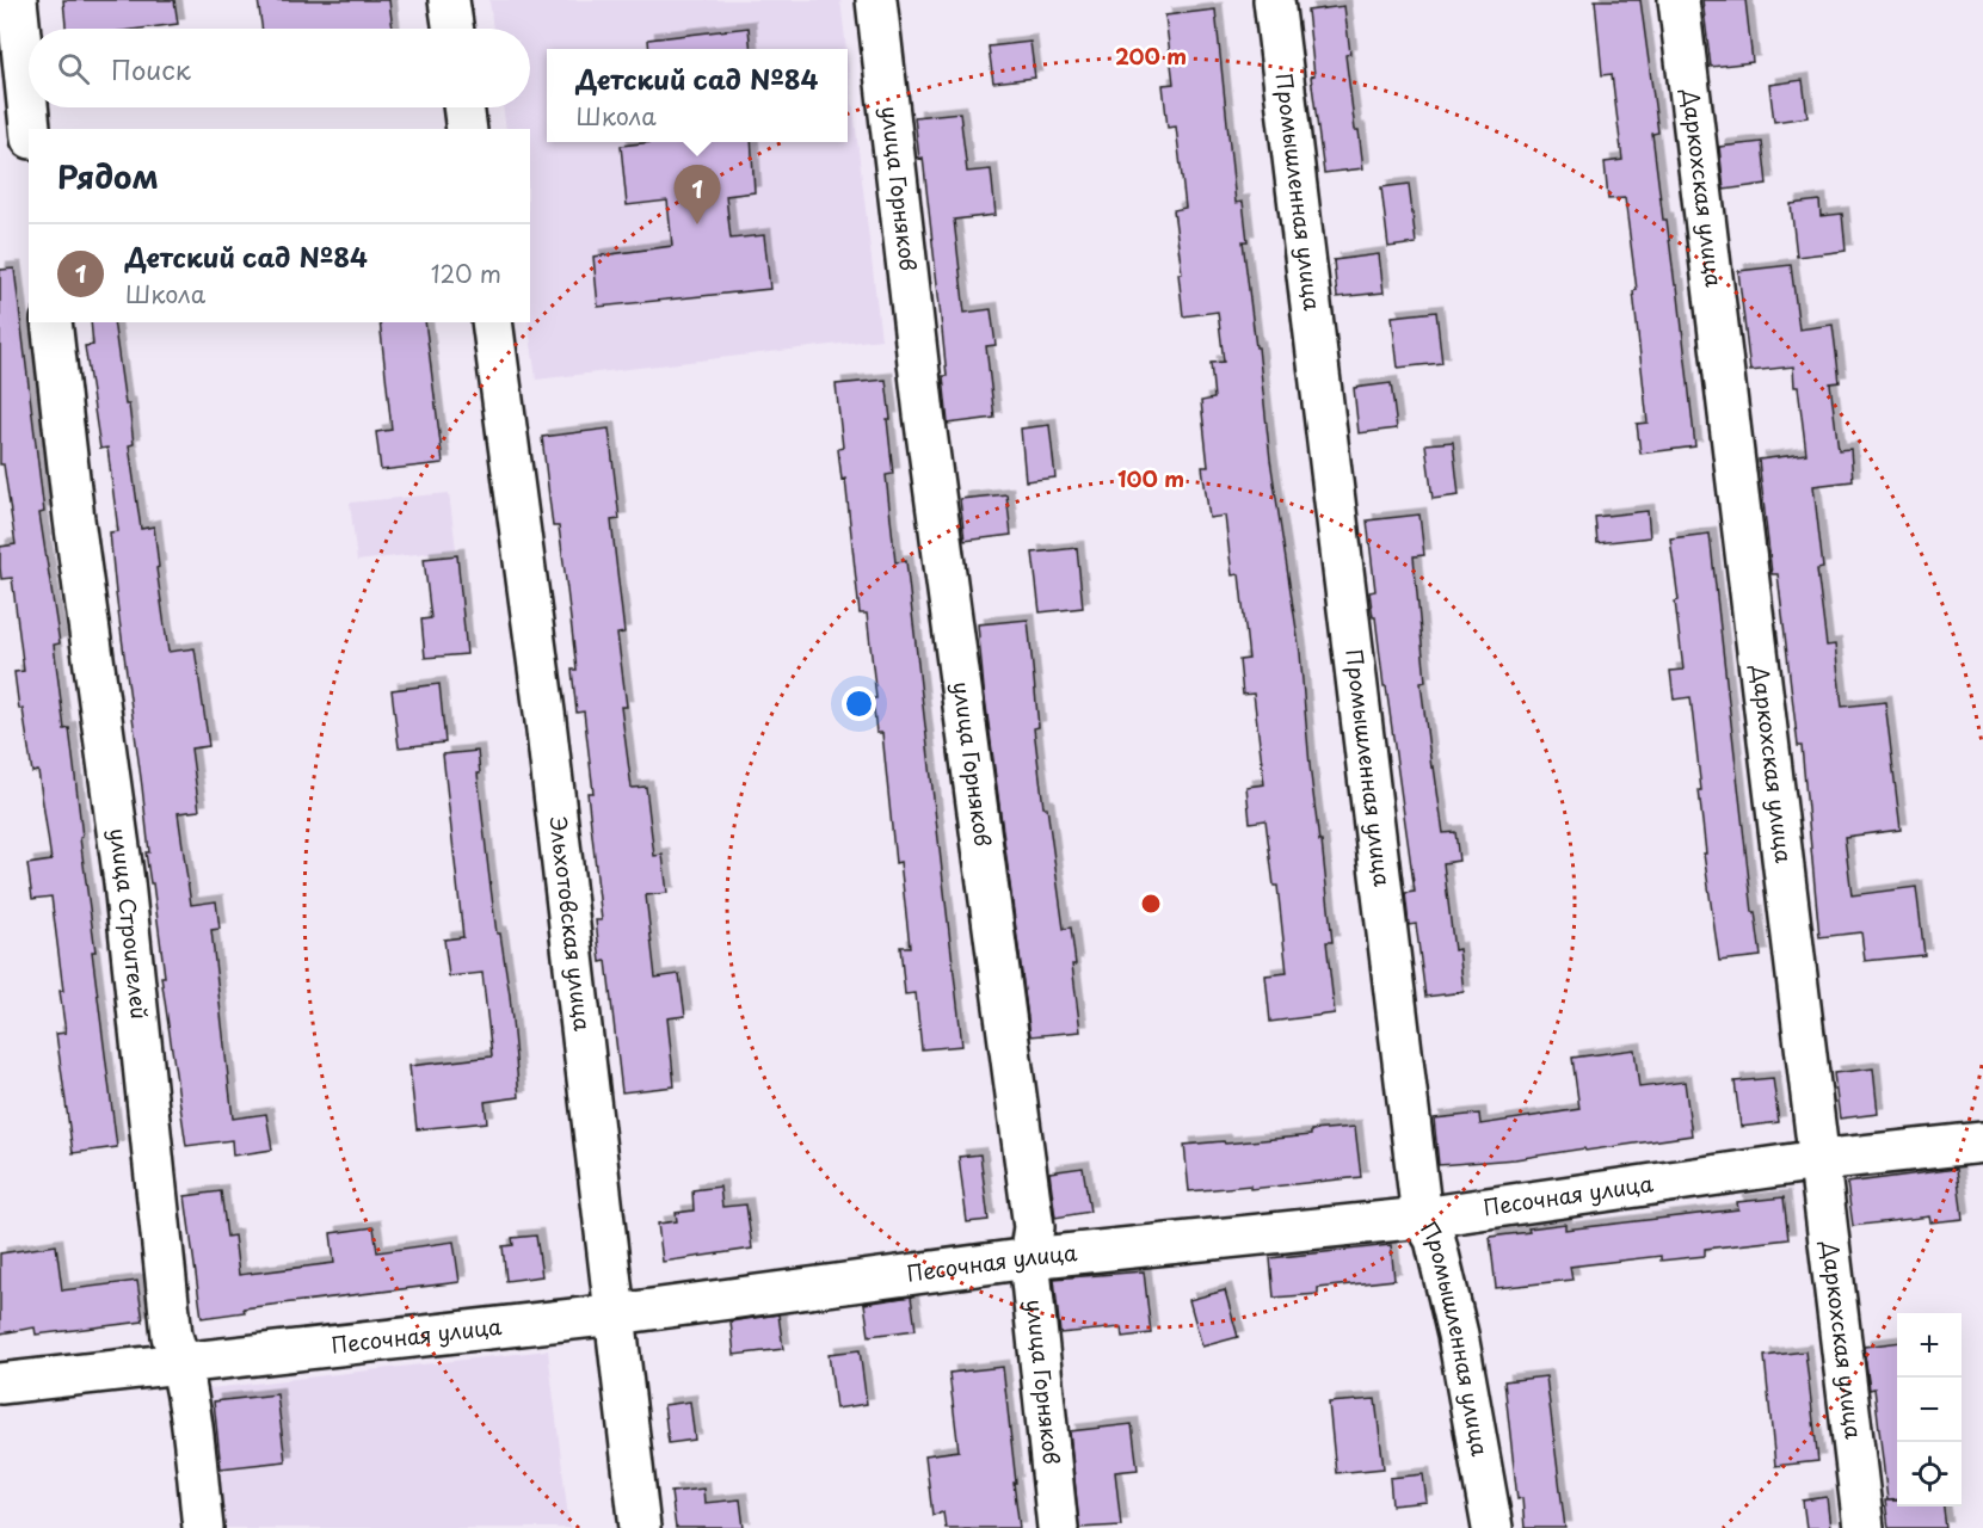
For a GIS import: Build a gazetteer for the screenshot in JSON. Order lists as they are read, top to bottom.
{
  "streets": {
    "street": [
      "улица Горняков",
      "Даркохская улица",
      "Промышленная улица",
      "улица Строителей",
      "Эльхотовская улица",
      "Песочная улица"
    ]
  },
  "crossings": [
    ["улица Горняков", "Песочная улица"],
    ["Даркохская улица", "Песочная улица"],
    ["Промышленная улица", "Песочная улица"],
    ["улица Строителей", "Песочная улица"],
    ["Эльхотовская улица", "Песочная улица"]
  ],
  "page": {
    "search": "Поиск",
    "popup": ["Детский сад №84", "Школа"],
    "heading": "Рядом",
    "pins": "1",
    "list": [
      {
        "mark": "1",
        "name": "Детский сад №84",
        "note": "Школа",
        "value": "120 m"
      }
    ],
    "map_buttons": ["+", "−"]
  },
  "rings": ["200 m", "100 m"]
}
